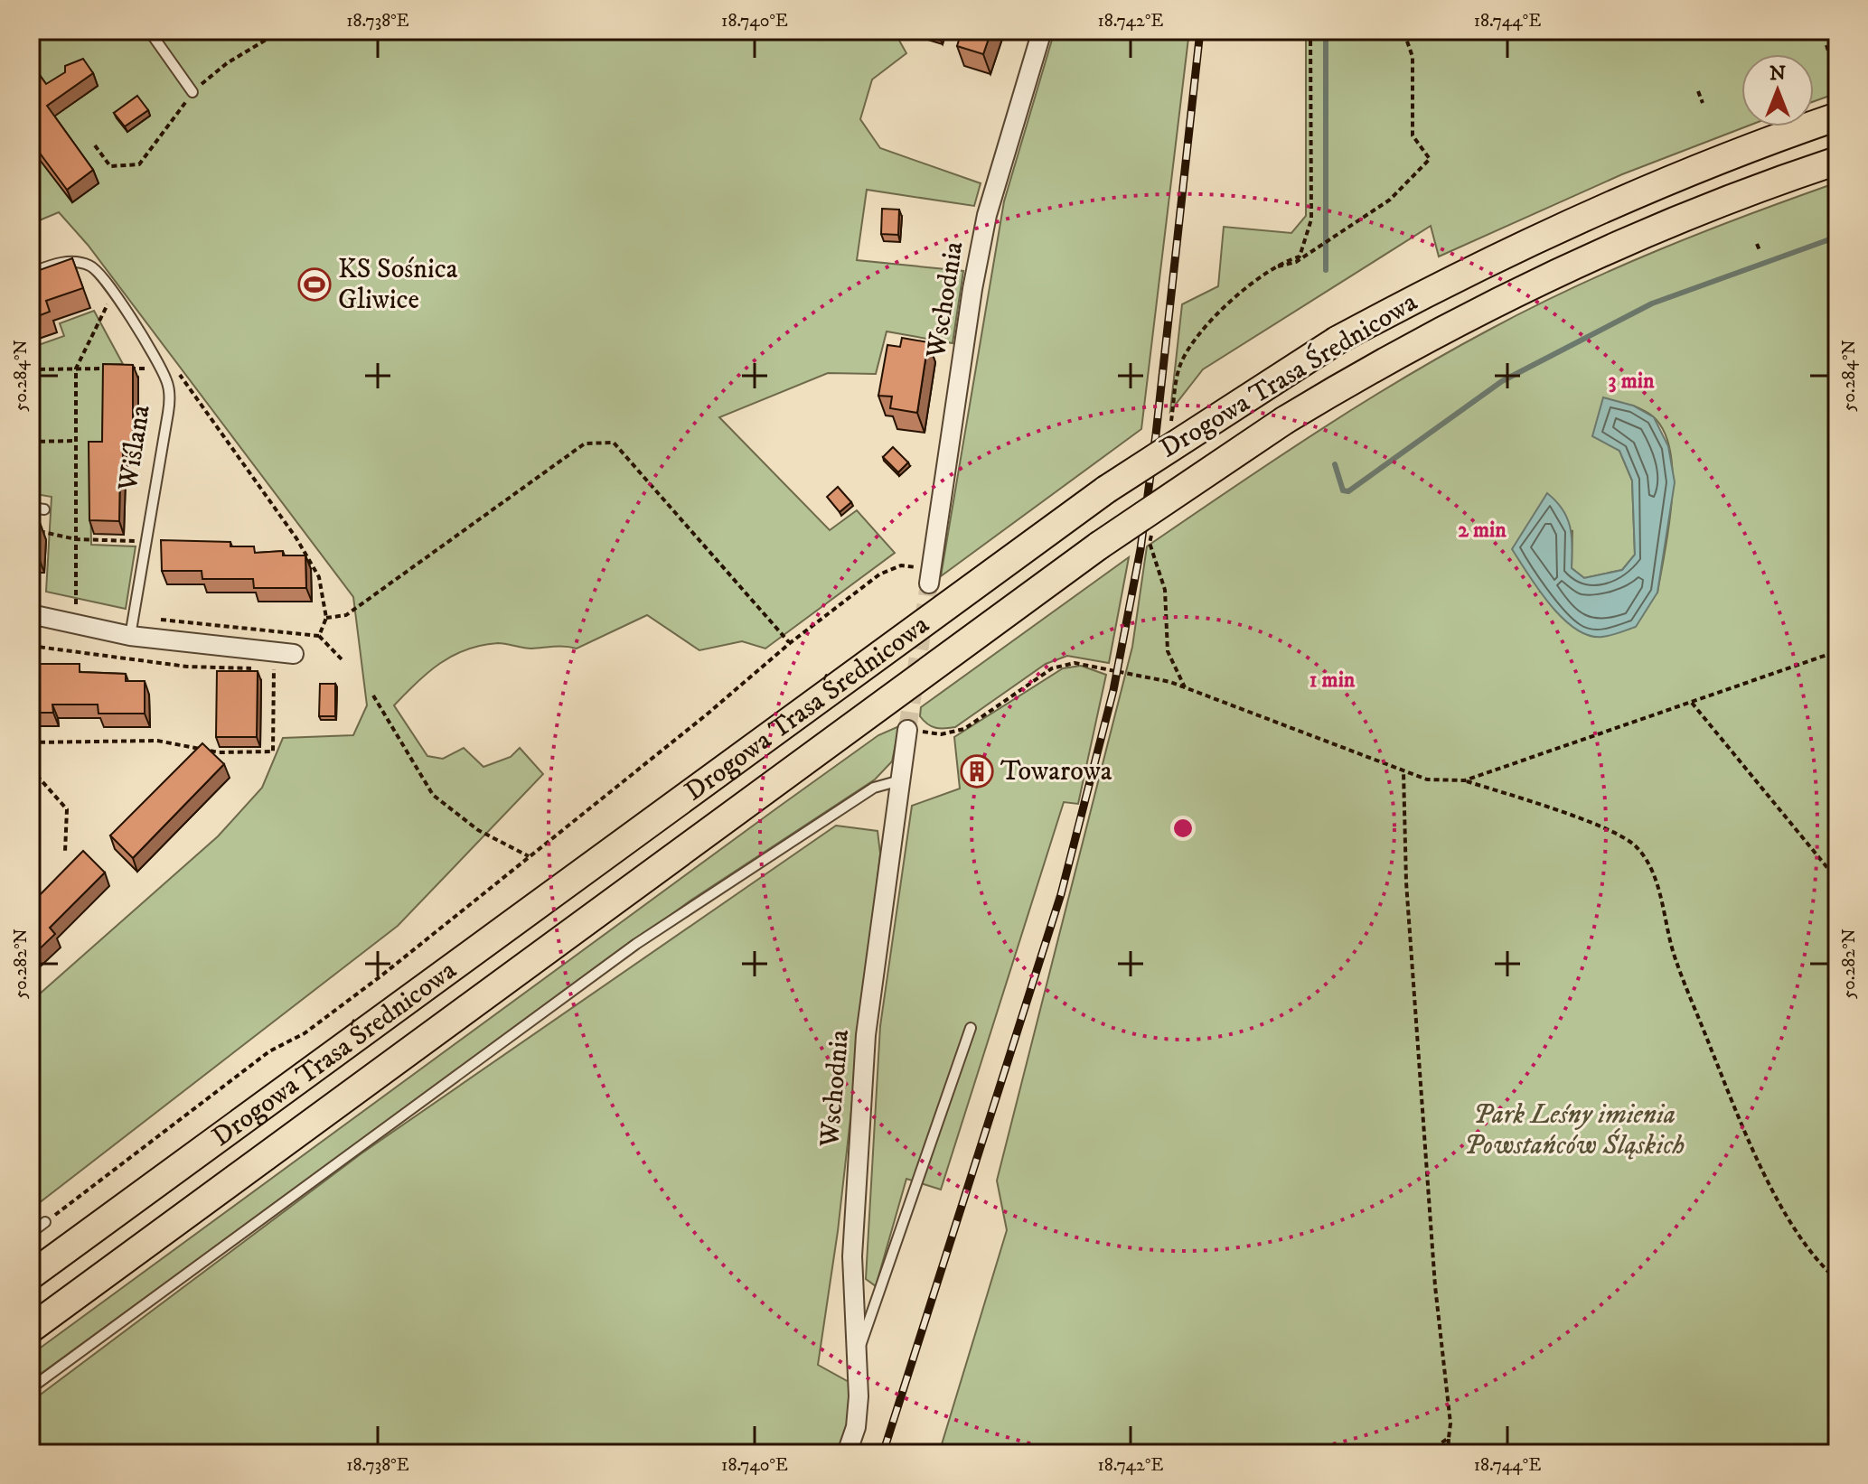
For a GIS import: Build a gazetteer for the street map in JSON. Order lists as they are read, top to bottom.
{
  "streets": {
    "main road": ["Drogowa Trasa Średnicowa"],
    "street": ["Wschodnia"],
    "lane": ["Wiślana"]
  },
  "parks": ["Park Leśny imienia Powstańców Śląskich"],
  "places": {
    "sports": ["KS Sośnica Gliwice"],
    "building": ["Towarowa"]
  },
  "north": "top",
  "coordinates": [
    "18.738°E",
    "18.740°E",
    "18.742°E",
    "18.744°E",
    "50.284°N",
    "50.282°N"
  ],
  "rings": ["3 min", "2 min", "1 min"]
}
